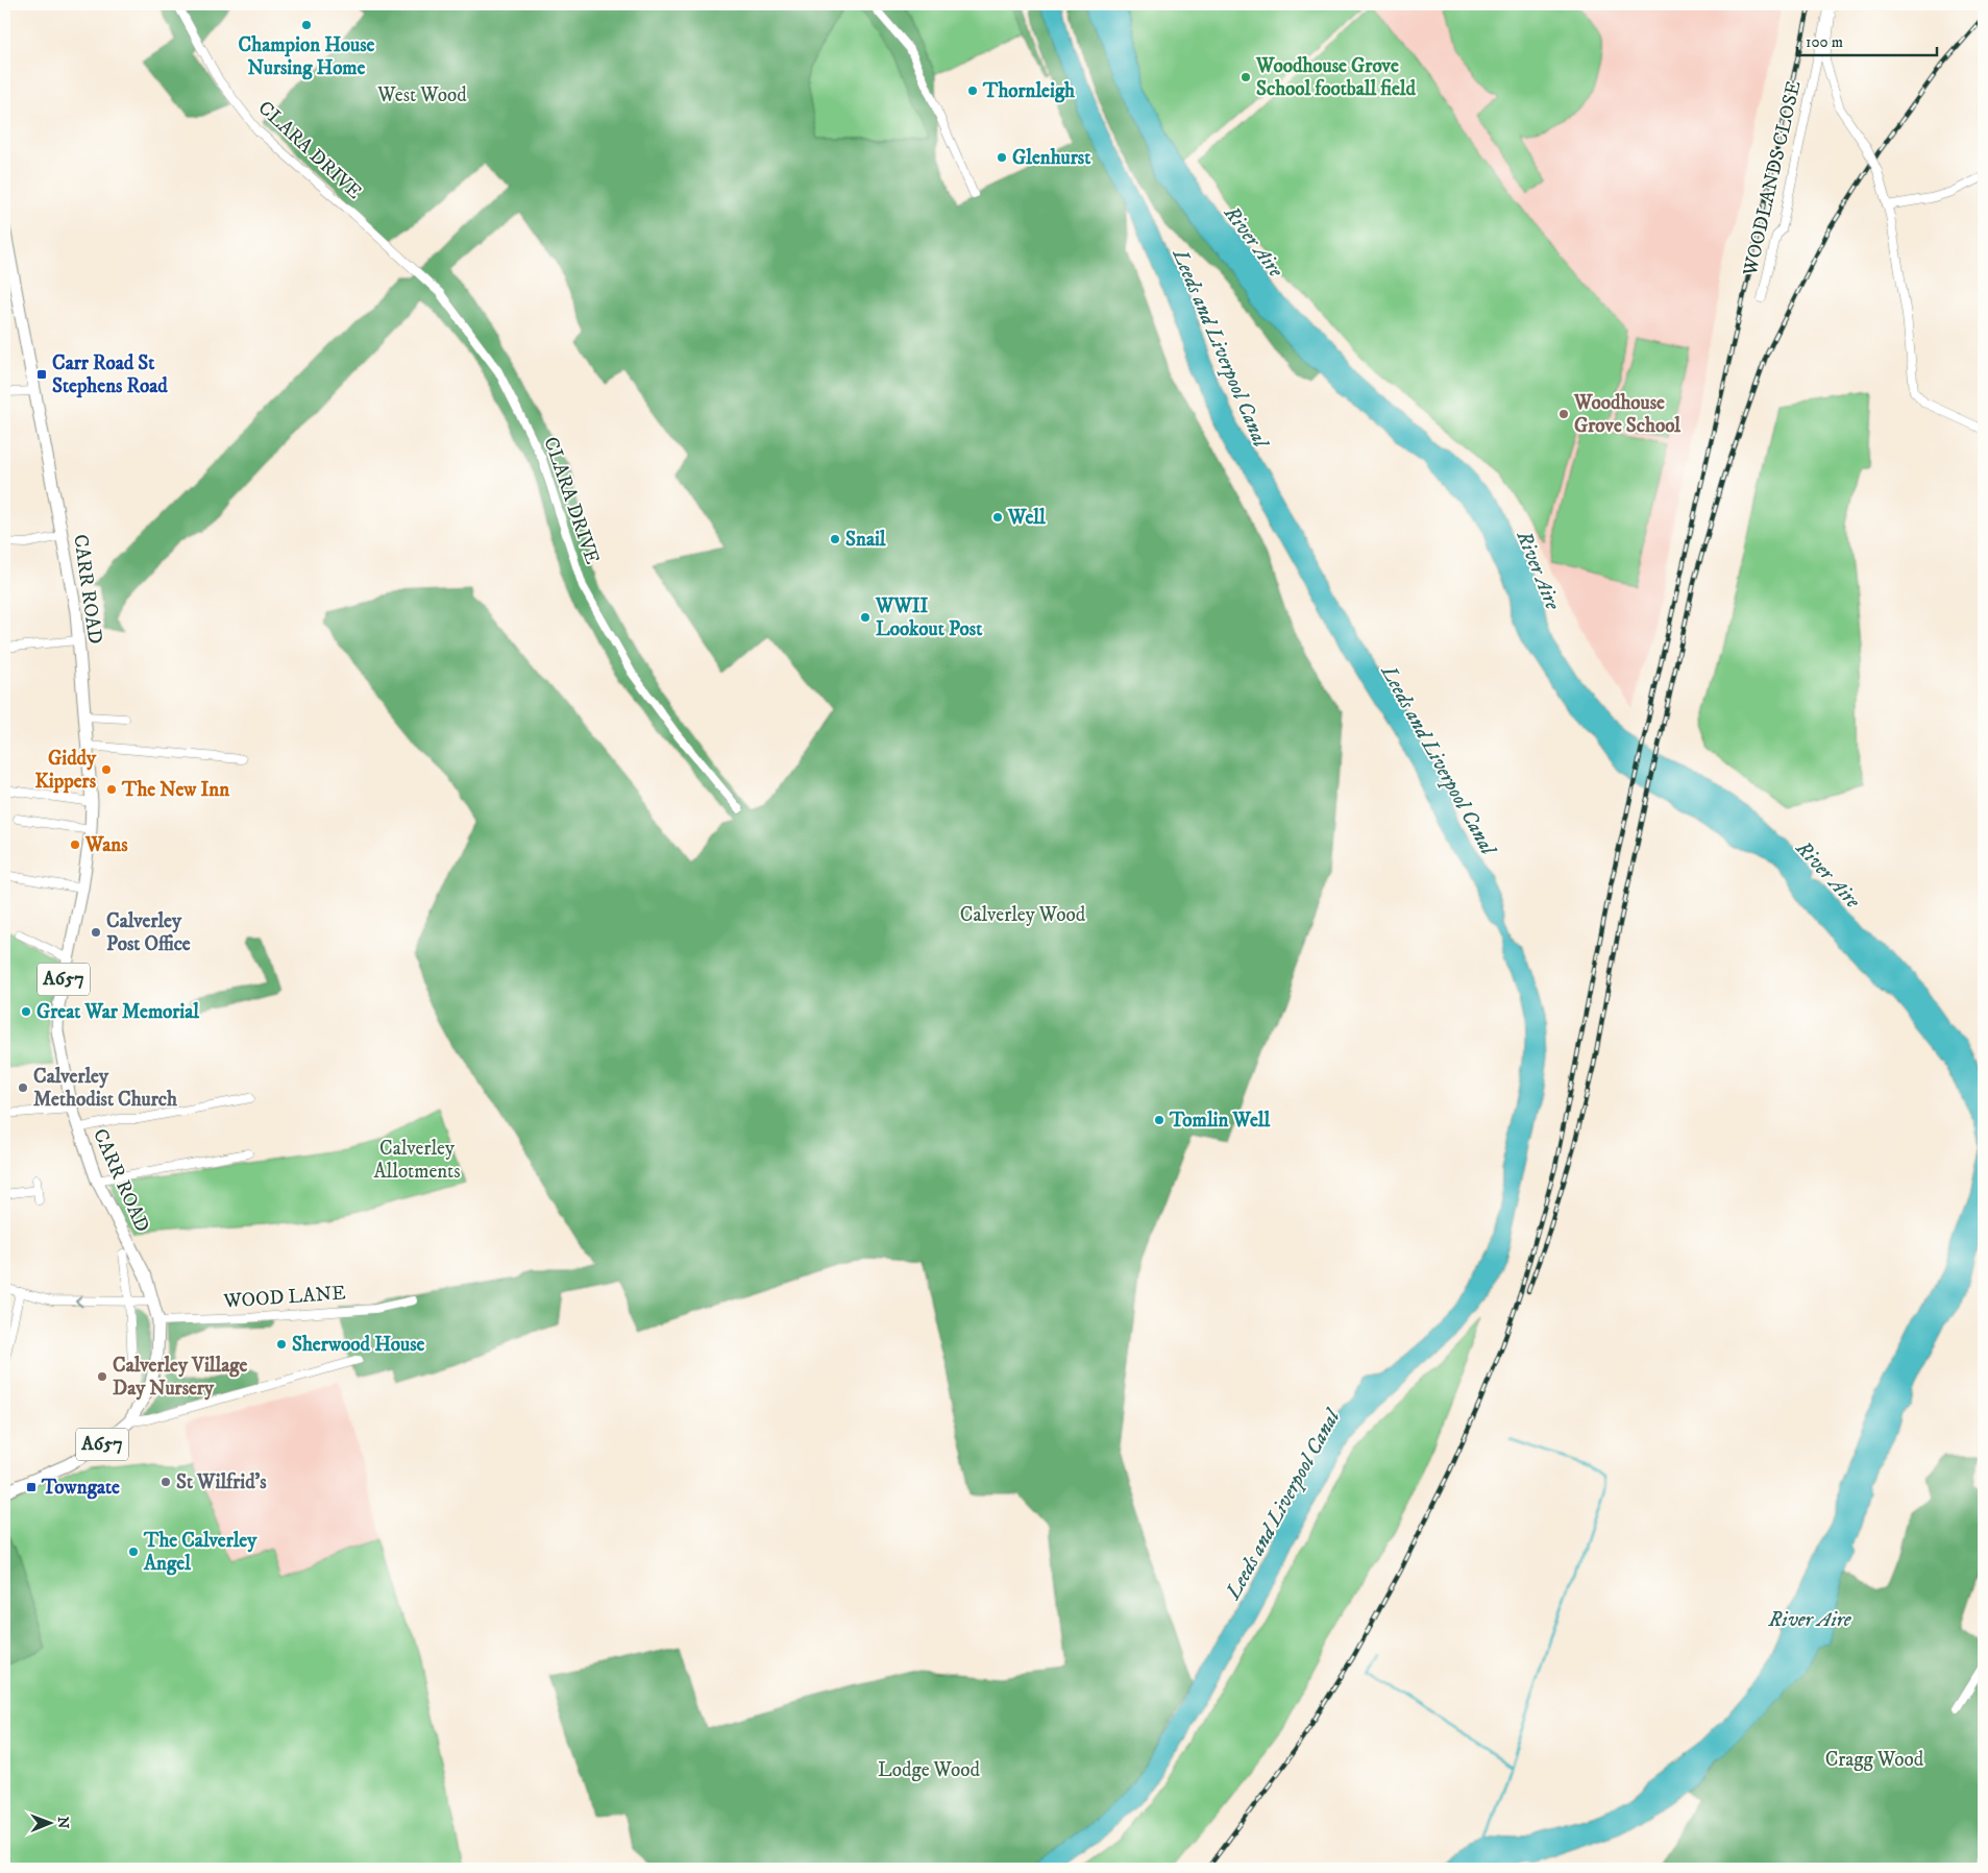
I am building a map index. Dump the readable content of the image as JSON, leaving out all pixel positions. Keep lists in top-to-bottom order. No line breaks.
{"streets":{"main road":["CARR ROAD","A657"],"street":["CLARA DRIVE","WOODLANDS CLOSE","WOOD LANE"]},"crossings":[["CARR ROAD","A657"],["CARR ROAD","WOOD LANE"]],"water":["River Aire","Leeds and Liverpool Canal"],"parks":["West Wood","Calverley Wood","Calverley Allotments","Cragg Wood","Lodge Wood"],"places":{"other":["Champion House Nursing Home","Woodhouse Grove School football field","Thornleigh","Glenhurst","Woodhouse Grove School","Well","Snail","WWII Lookout Post","Giddy Kippers","The New Inn","Wans","Calverley Post Office","Great War Memorial","Calverley Methodist Church","Tomlin Well","Sherwood House","Calverley Village Day Nursery","St Wilfrid's","The Calverley Angel"],"transit":["Carr Road St Stephens Road","Towngate"]},"scale_bar":"100 m","north":"right"}
